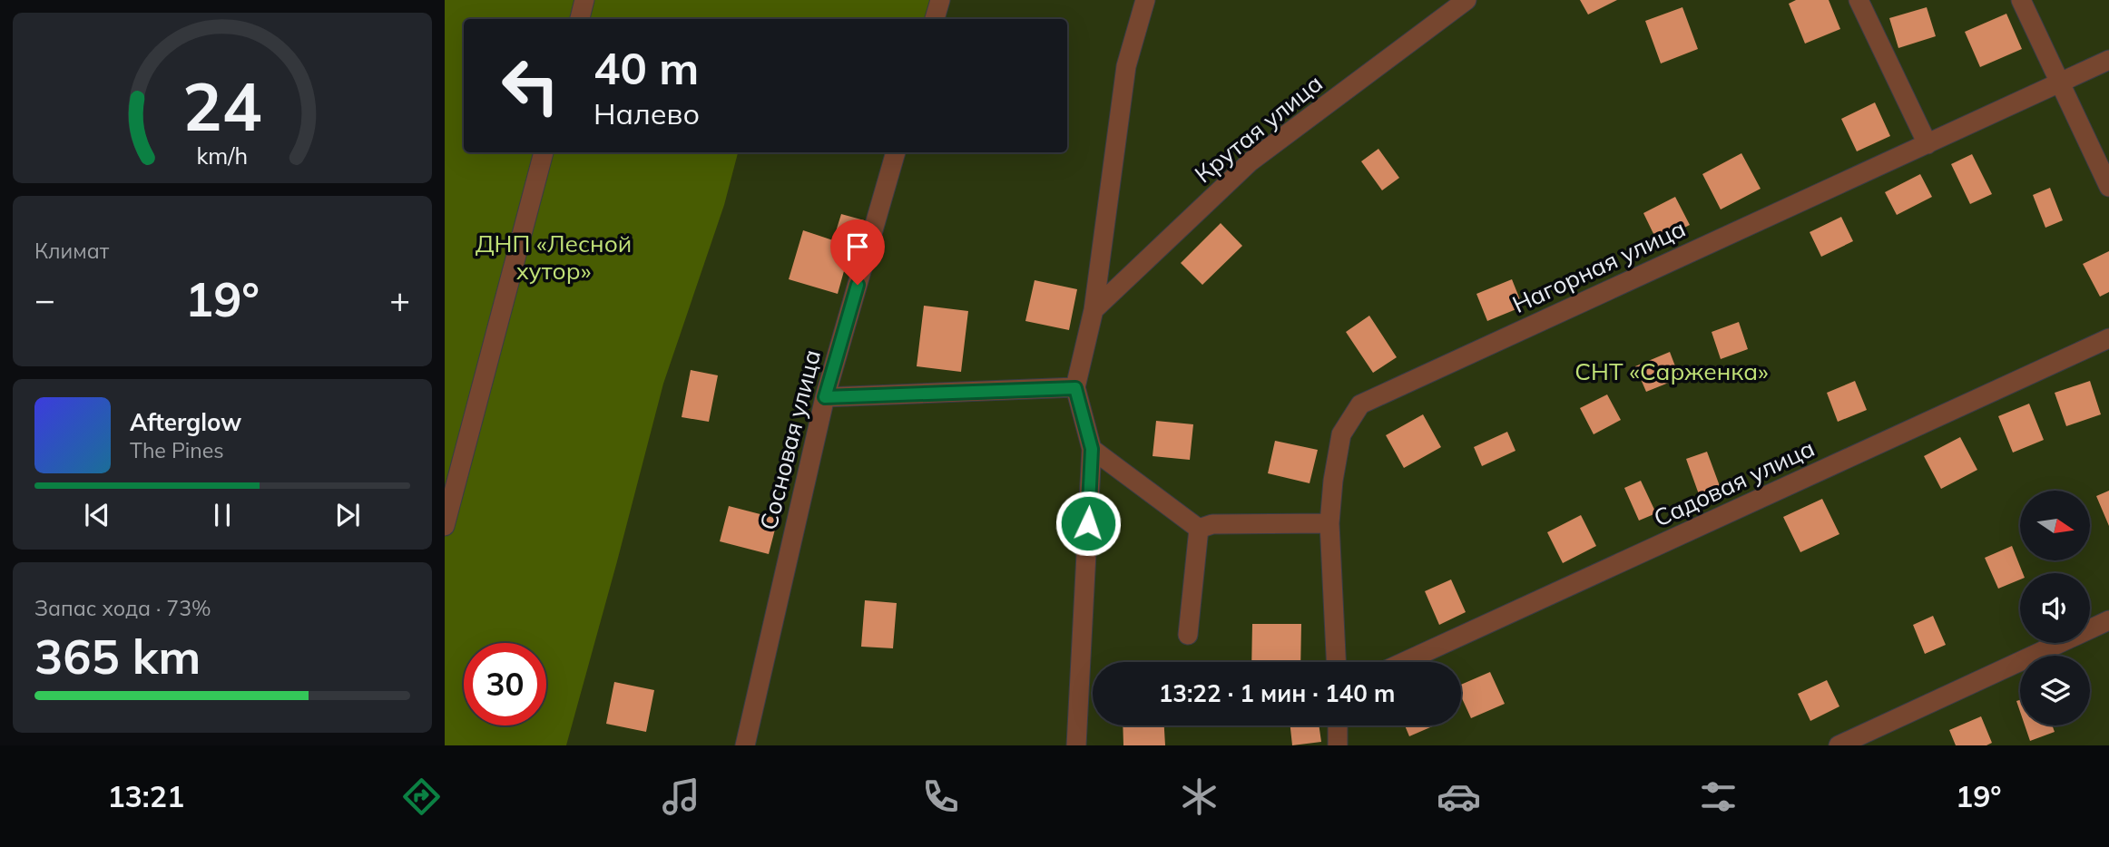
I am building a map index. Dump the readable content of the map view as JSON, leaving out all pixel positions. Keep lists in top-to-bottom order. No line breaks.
{"streets":{"street":["Крутая улица","Нагорная улица","Сосновая улица","Садовая улица"]},"parks":["ДНП «Лесной хутор»","СНТ «Сарженка»"],"north":"right","page":{"turn":["40 m","Налево"],"tile":["Климат",["Запас хода · 73%","365 km"]],"heat":["−","19°","+"],"song":["Afterglow","The Pines"],"limit":"30","trip":"13:22 · 1 мин · 140 m","tabs":["13:21","19°"],"gauge":["24","km/h"]}}
